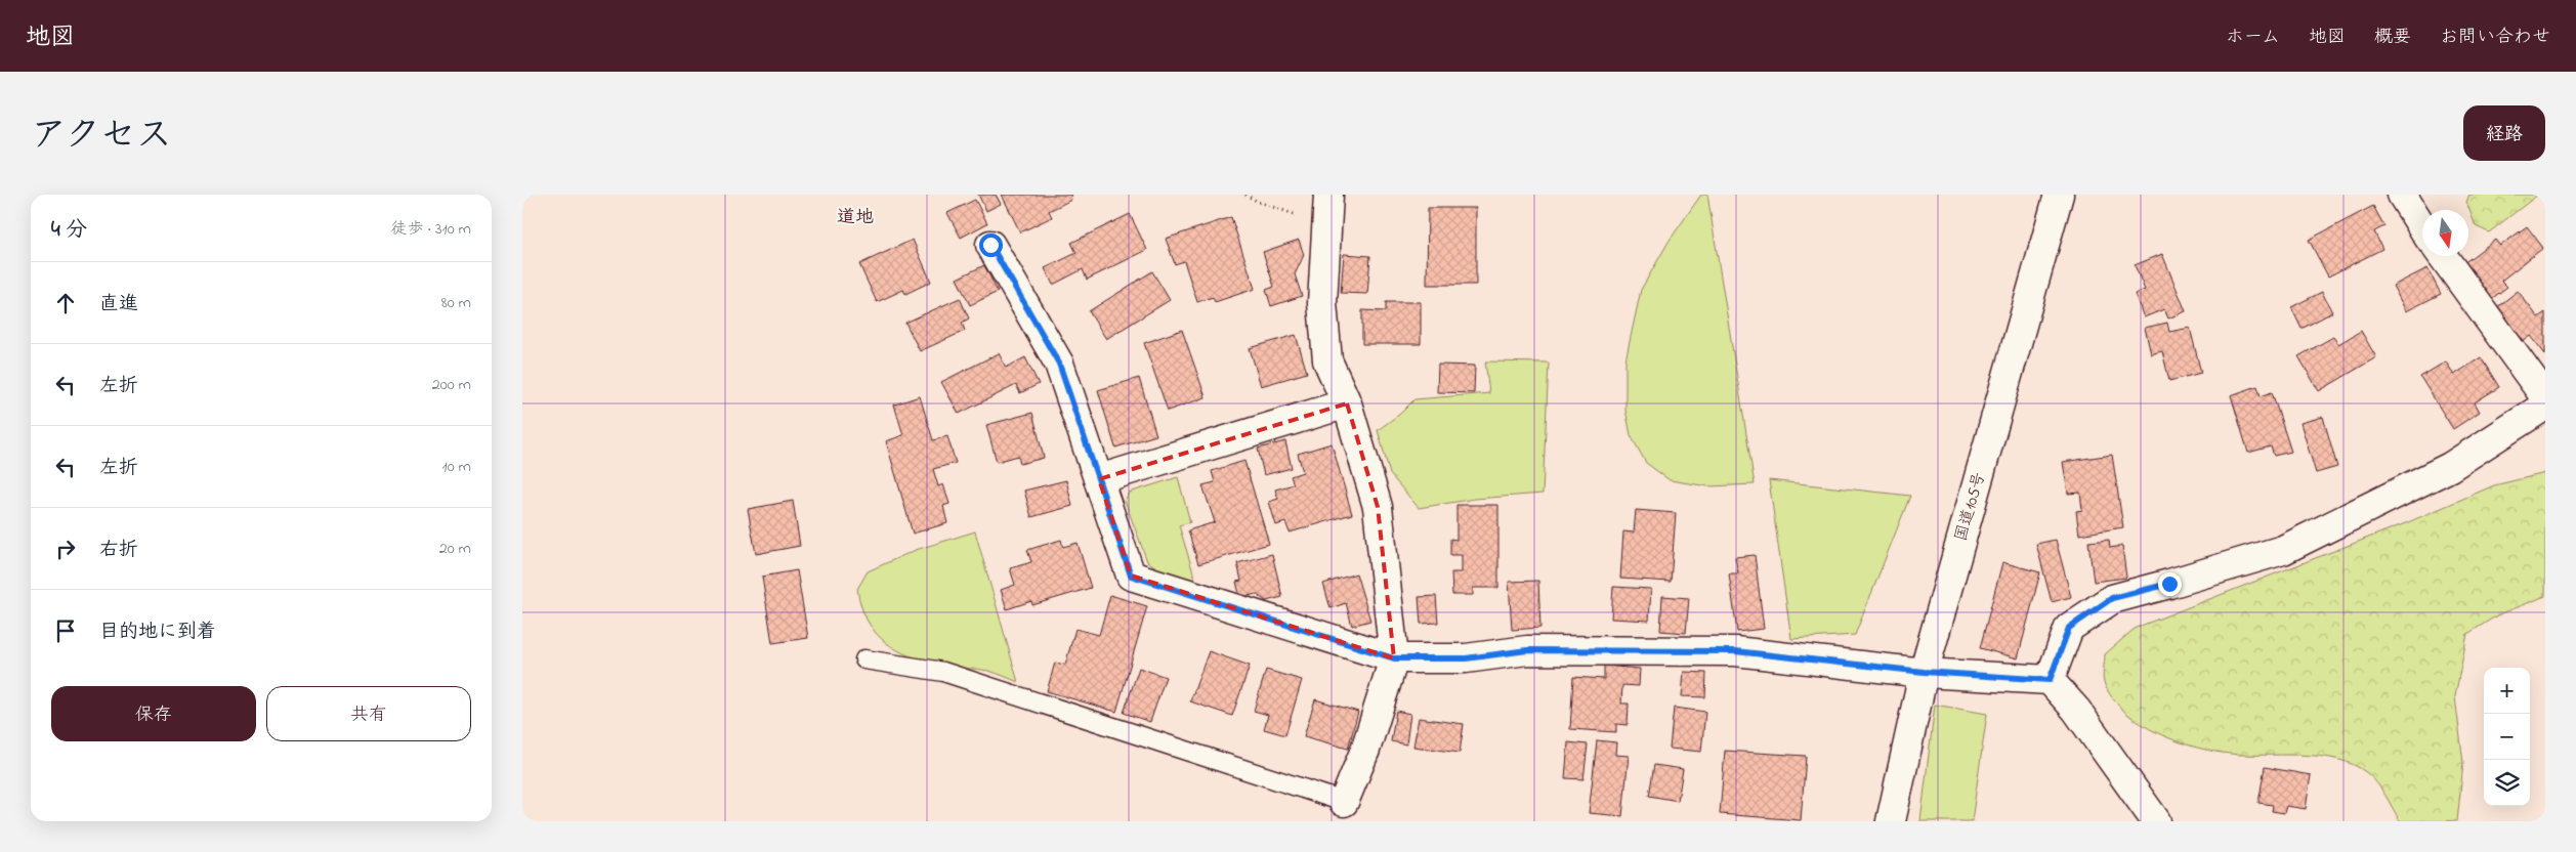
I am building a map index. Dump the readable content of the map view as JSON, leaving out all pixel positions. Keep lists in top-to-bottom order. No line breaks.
{"streets":{"main road":["国道105号"]},"districts":["道地"],"north":"bottom","page":{"header":"地図","nav":["ホーム","地図","概要","お問い合わせ"],"title":"アクセス","buttons":["経路",["保存","共有"]],"heading":["4 分","徒歩 · 310 m"],"list":[["直進","80 m"],["左折","200 m"],["左折","10 m"],["右折","20 m"],"目的地に到着"],"map_buttons":["+","−"]}}
